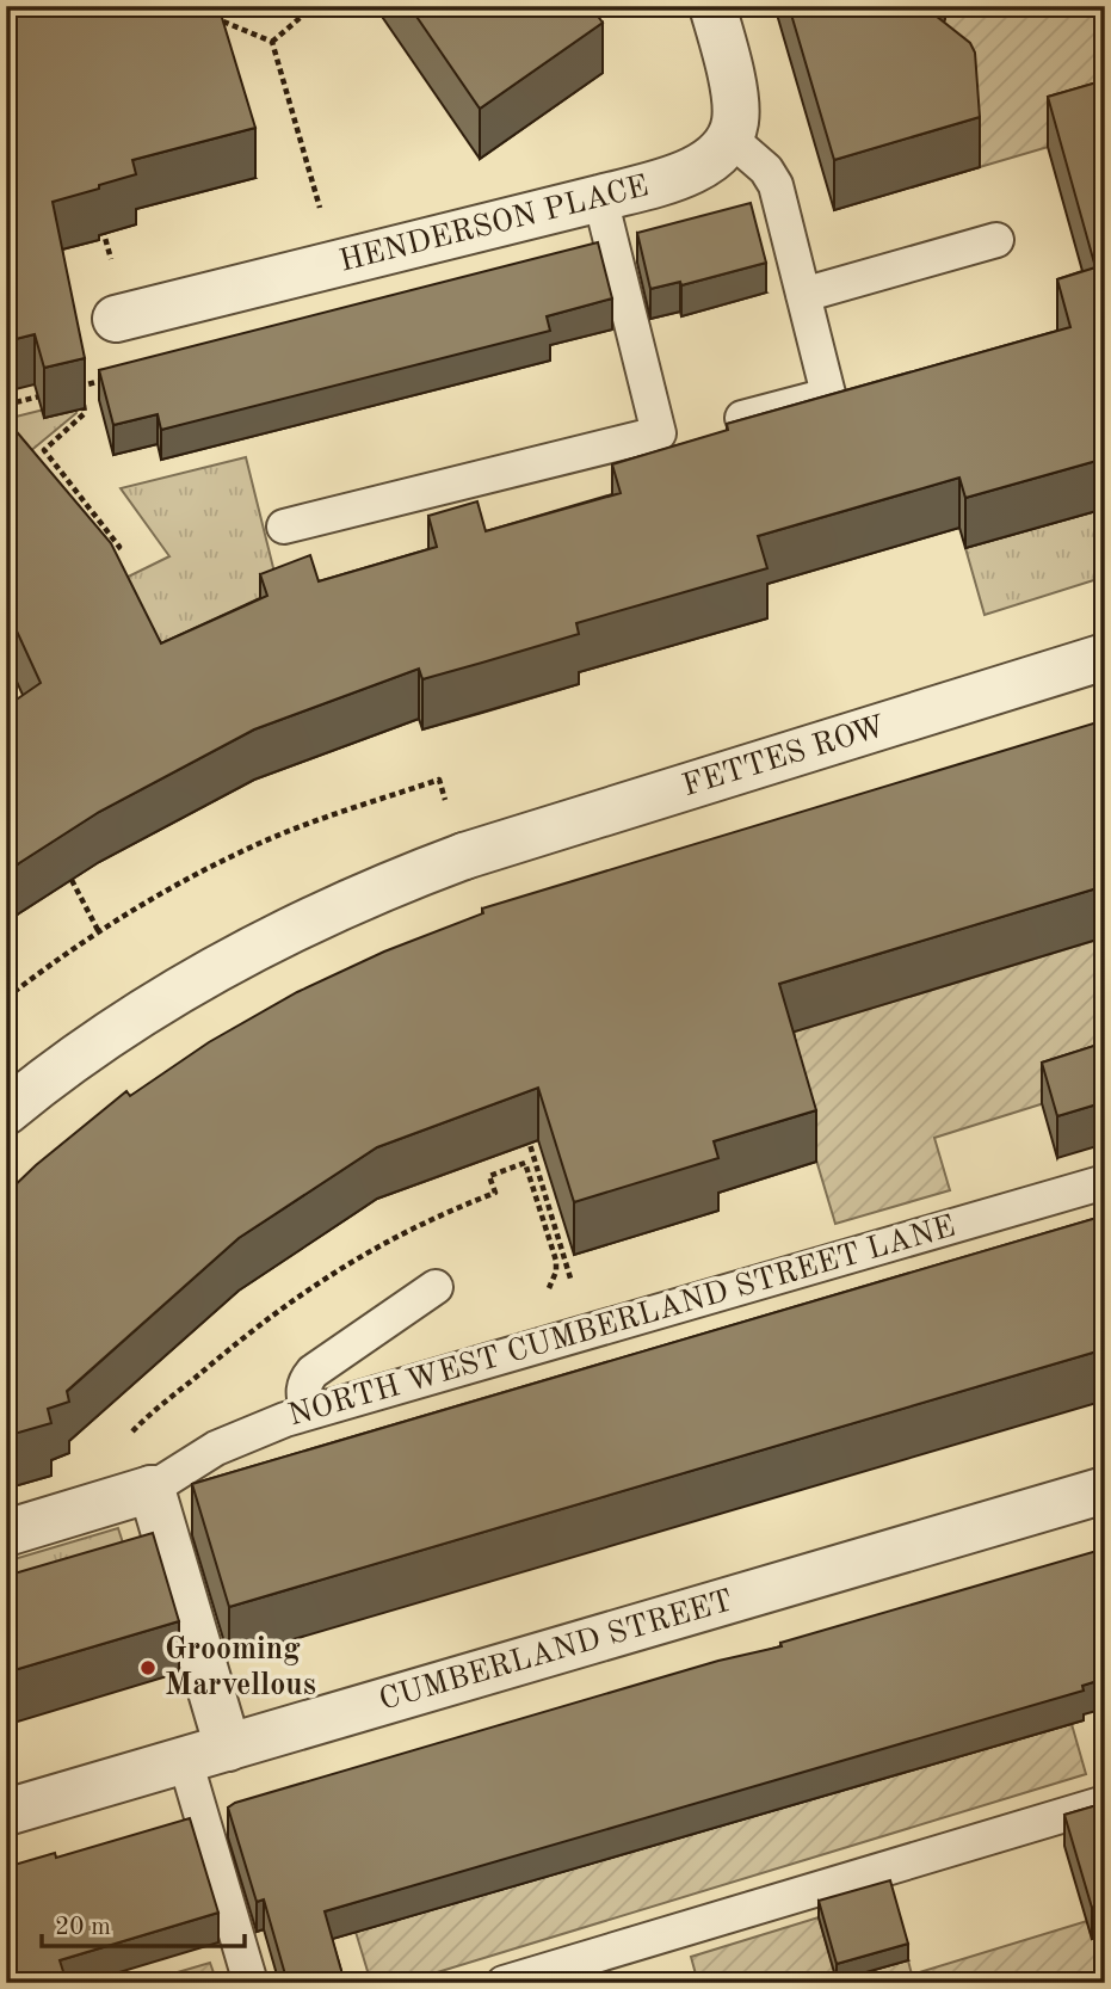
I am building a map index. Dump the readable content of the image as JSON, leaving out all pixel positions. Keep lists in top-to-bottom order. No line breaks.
{"streets":{"street":["HENDERSON PLACE","FETTES ROW","NORTH WEST CUMBERLAND STREET LANE","CUMBERLAND STREET"]},"places":["Grooming Marvellous"],"scale_bar":"20 m"}
